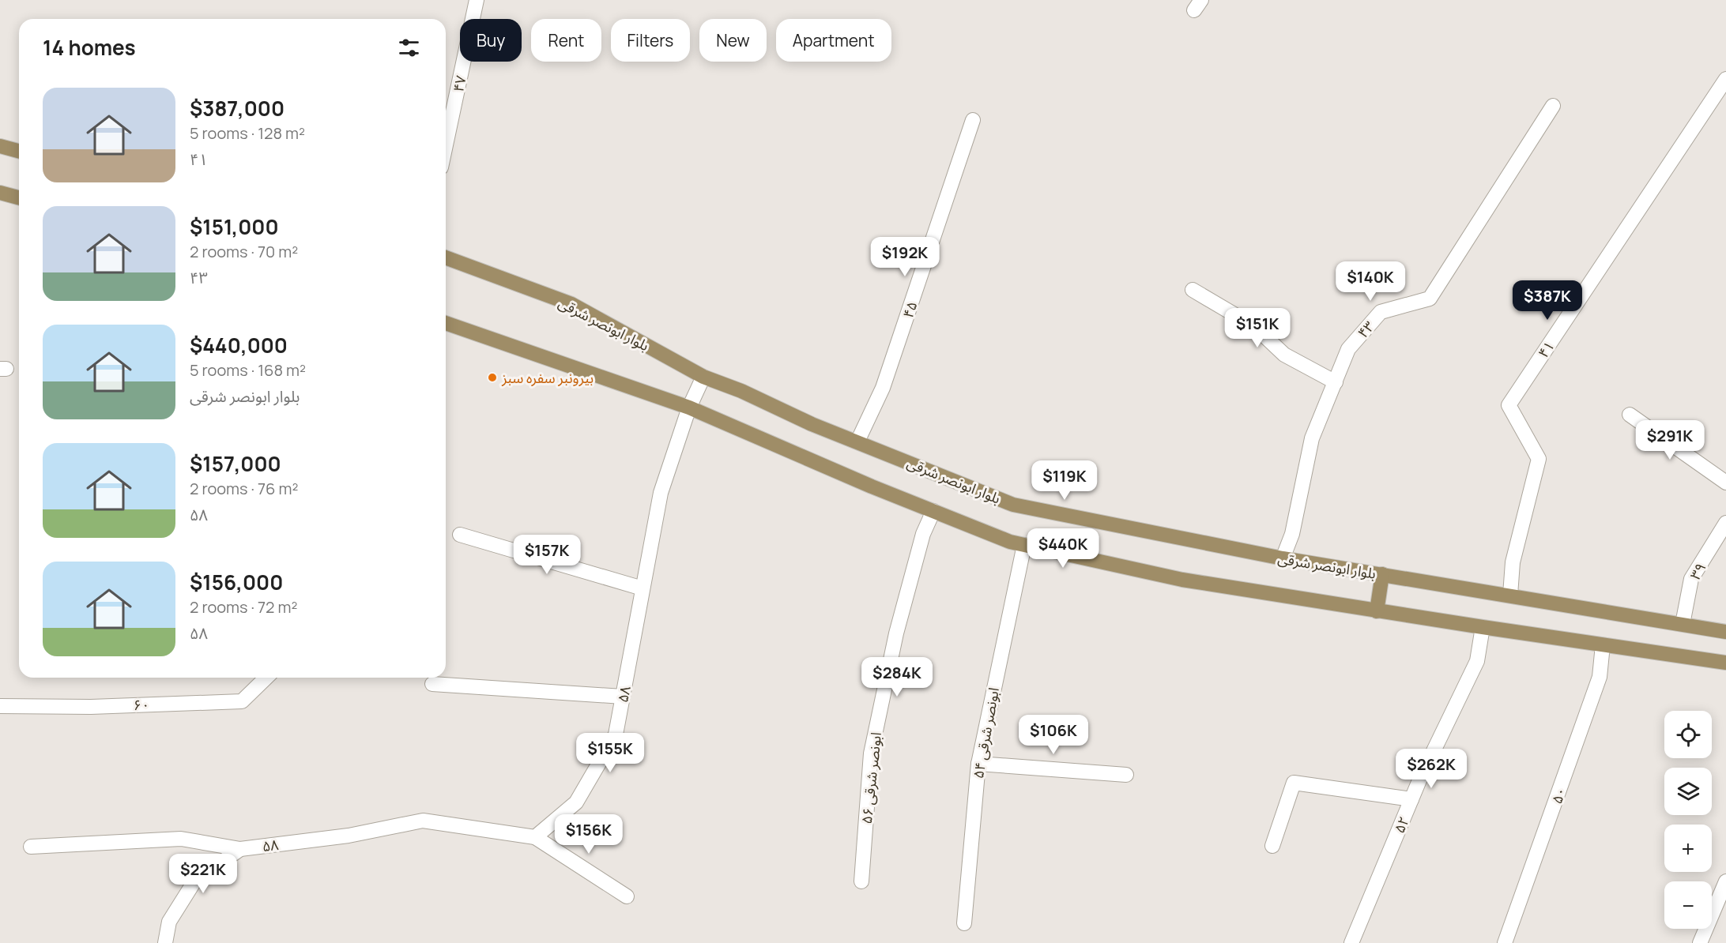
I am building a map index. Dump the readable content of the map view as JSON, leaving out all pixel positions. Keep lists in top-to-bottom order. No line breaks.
{"streets":{"main road":["بلوار ابونصر شرقی"],"street":["۴۷","۴۵","۴۳","۴۱","۳۹","۵۸","۶۰","ابونصر شرقی ۵۴","ابونصر شرقی ۵۶","۵۰","۵۲"]},"crossings":[["۴۵","بلوار ابونصر شرقی"],["بلوار ابونصر شرقی","۴۳"],["بلوار ابونصر شرقی","۴۱"],["بلوار ابونصر شرقی","۳۹"],["بلوار ابونصر شرقی","۵۸"]],"places":["بیرونبر سفره سبز"],"page":{"chip":["Buy","Rent","Filters","New","Apartment"],"heading":"14 homes","list":[{"name":"$387,000","note":"5 rooms · 128 m² · ۴۱"},{"name":"$151,000","note":"2 rooms · 70 m² · ۴۳"},{"name":"$440,000","note":"5 rooms · 168 m² · بلوار ابونصر شرقی"},{"name":"$157,000","note":"2 rooms · 76 m² · ۵۸"},{"name":"$156,000","note":"2 rooms · 72 m² · ۵۸"}],"price":["$192K","$140K","$387K","$151K","$291K","$119K","$440K","$157K","$284K","$106K","$155K","$262K","$156K","$221K"],"map_buttons":["+","−"]}}
